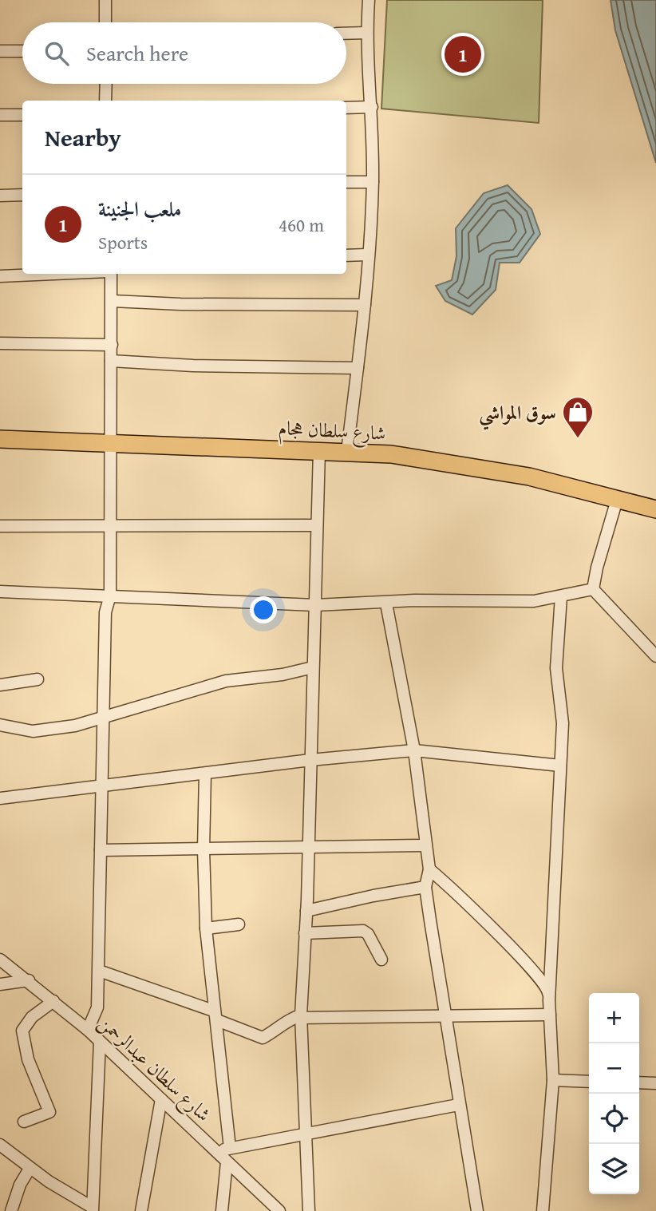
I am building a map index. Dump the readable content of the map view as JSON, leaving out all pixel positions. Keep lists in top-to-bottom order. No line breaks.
{"streets":{"highway":["شارع سلطان هجام"],"street":["شارع سلطان عبدالرحمن"]},"places":{"shop":["سوق المواشي"]},"page":{"search":"Search here","pins":"1","heading":"Nearby","list":[{"mark":"1","name":"ملعب الجنينة","note":"Sports","value":"460 m"}],"map_buttons":["+","−"]}}
